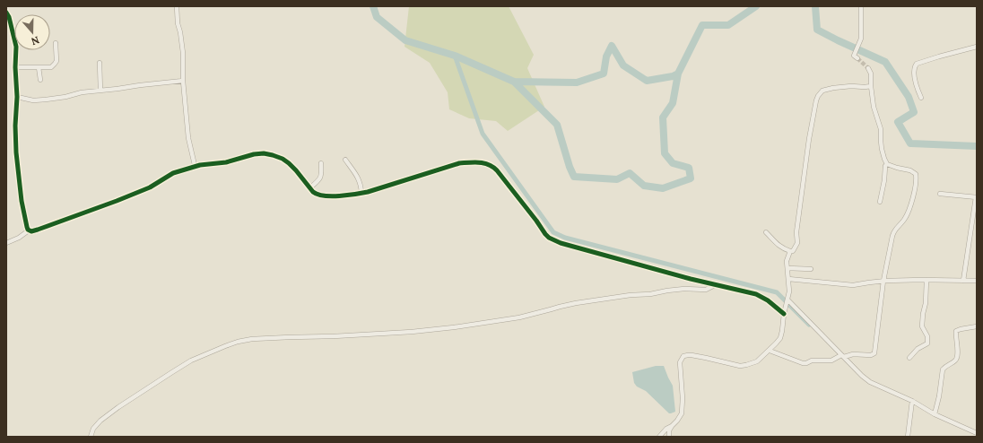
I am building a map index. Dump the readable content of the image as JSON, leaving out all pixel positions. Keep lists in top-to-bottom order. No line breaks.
{"north":"bottom"}
